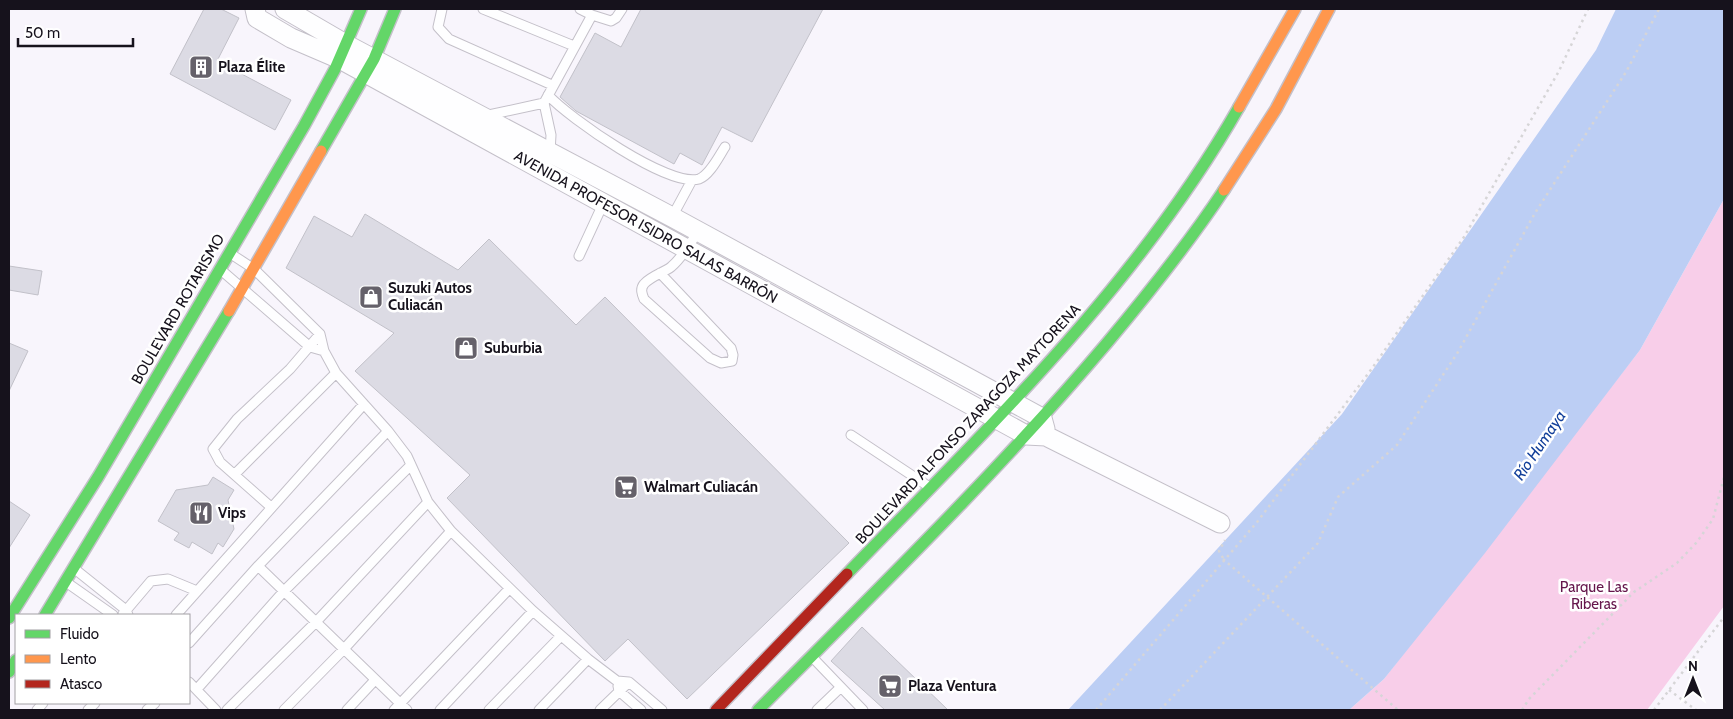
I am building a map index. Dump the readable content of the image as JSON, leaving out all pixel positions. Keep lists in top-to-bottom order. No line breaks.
{"streets":{"street":["AVENIDA PROFESOR ISIDRO SALAS BARRÓN","BOULEVARD ROTARISMO","BOULEVARD ALFONSO ZARAGOZA MAYTORENA"]},"crossings":[["AVENIDA PROFESOR ISIDRO SALAS BARRÓN","BOULEVARD ROTARISMO"],["AVENIDA PROFESOR ISIDRO SALAS BARRÓN","BOULEVARD ALFONSO ZARAGOZA MAYTORENA"]],"water":["Río Humaya"],"parks":["Parque Las Riberas"],"places":{"building":["Plaza Élite"],"shop":["Suzuki Autos Culiacán","Suburbia"],"supermarket":["Walmart Culiacán","Plaza Ventura"],"restaurant":["Vips"]},"legend":["Fluido","Lento","Atasco"],"scale_bar":"50 m","north":"top"}
